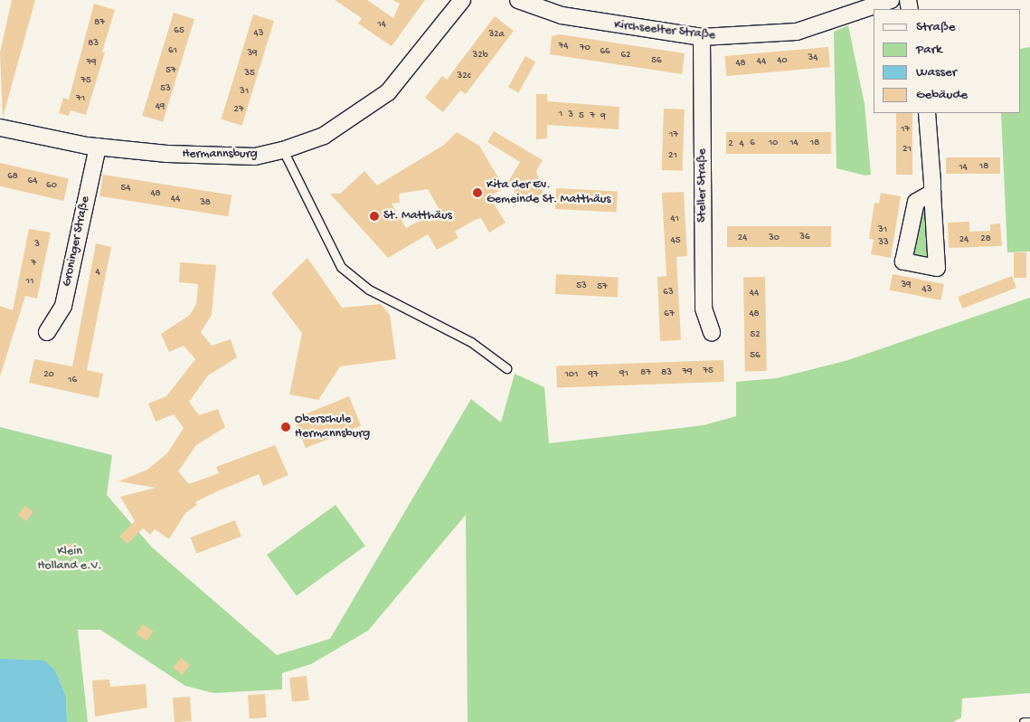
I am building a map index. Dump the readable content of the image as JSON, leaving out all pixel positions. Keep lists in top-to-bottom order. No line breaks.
{"streets":{"street":["Kirchseelter Straße","Hermannsburg","Steller Straße","Groninger Straße"]},"crossings":[["Kirchseelter Straße","Steller Straße"],["Hermannsburg","Groninger Straße"]],"parks":["Klein Holland e.V."],"places":["Kita der Ev. Gemeinde St. Matthäus","St. Matthäus","Oberschule Hermannsburg"],"house_numbers":["87","14","65","43","32a","83","74","70","61","66","39","32b","62","34","56","40","44","79","48","57","35","32c","75","53","31","71","49","27","1","3","5","7","9","17","17","6","10","14","18","2","4","21","21","18","14","68","64","60","54","48","44","38","41","31","36","24","30","28","24","45","33","3","7","4","11","39","53","57","43","63","44","67","48","52","56","75","79","87","83","91","20","101","97","16"],"legend":["Straße","Park","Wasser","Gebäude"]}
